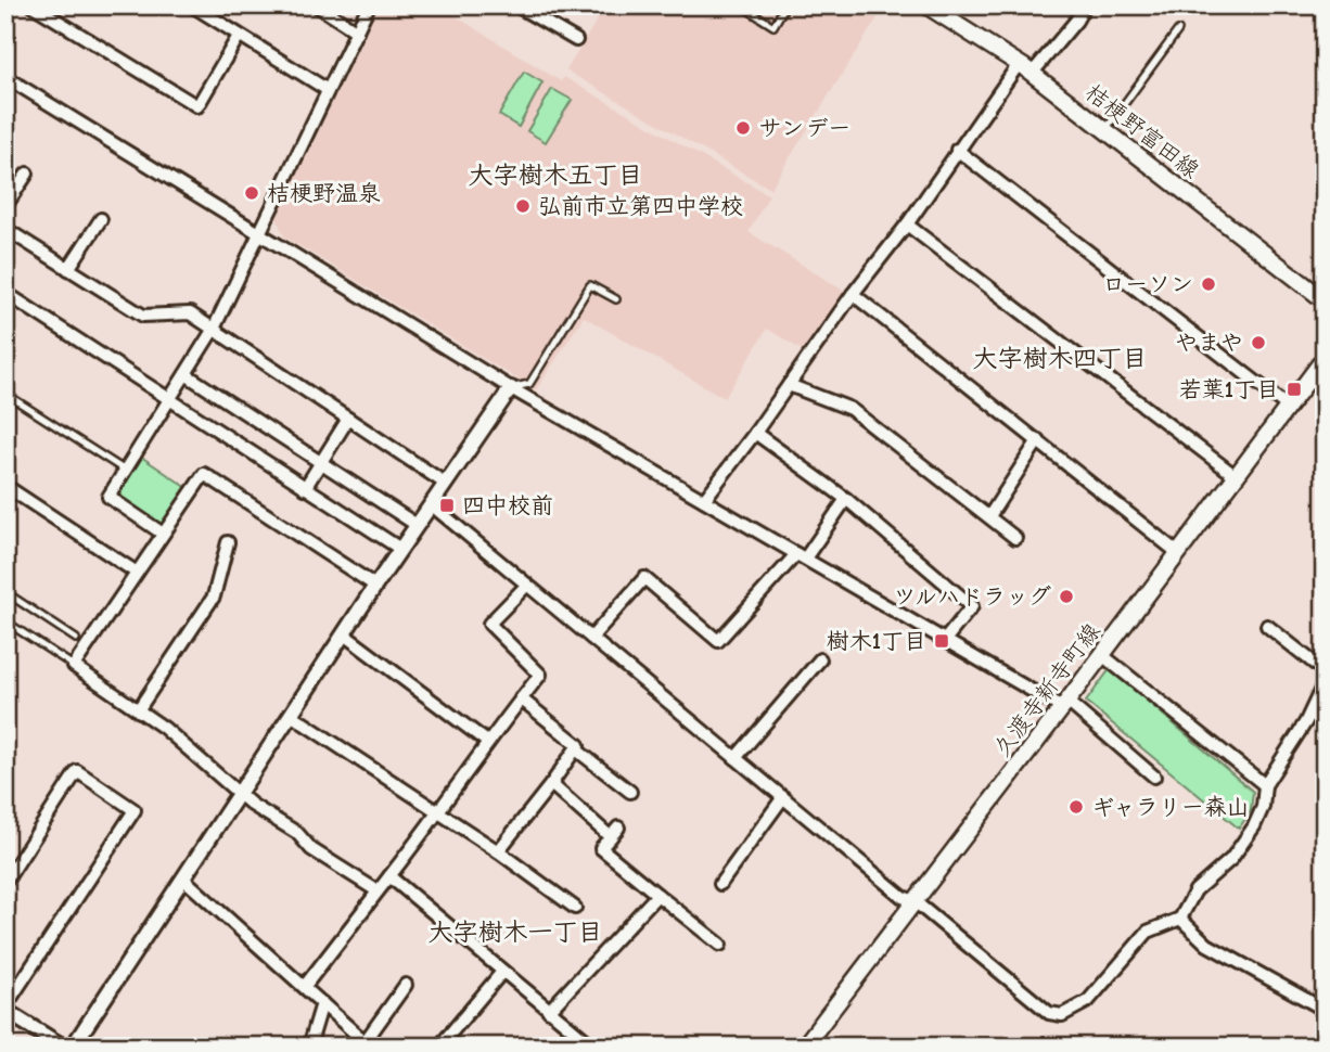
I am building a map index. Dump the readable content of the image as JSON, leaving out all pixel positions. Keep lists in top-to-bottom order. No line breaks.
{"streets":{"main road":["桔梗野富田線","久渡寺新寺町線"]},"districts":["大字樹木五丁目","大字樹木四丁目","大字樹木一丁目"],"places":{"other":["サンデー","桔梗野温泉","弘前市立第四中学校","ローソン","やまや","ツルハドラッグ","ギャラリー森山"],"transit":["若葉1丁目","四中校前","樹木1丁目"]}}
